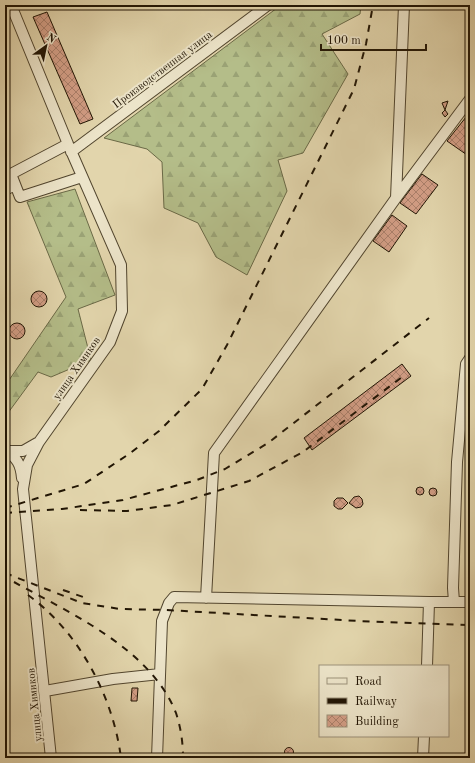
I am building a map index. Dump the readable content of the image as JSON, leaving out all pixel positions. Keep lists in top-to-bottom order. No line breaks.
{"streets":{"street":["Производственная улица","улица Химиков"]},"crossings":[["Производственная улица","улица Химиков"]],"legend":["Road","Railway","Building"],"scale_bar":"100 m","north":"top right"}
